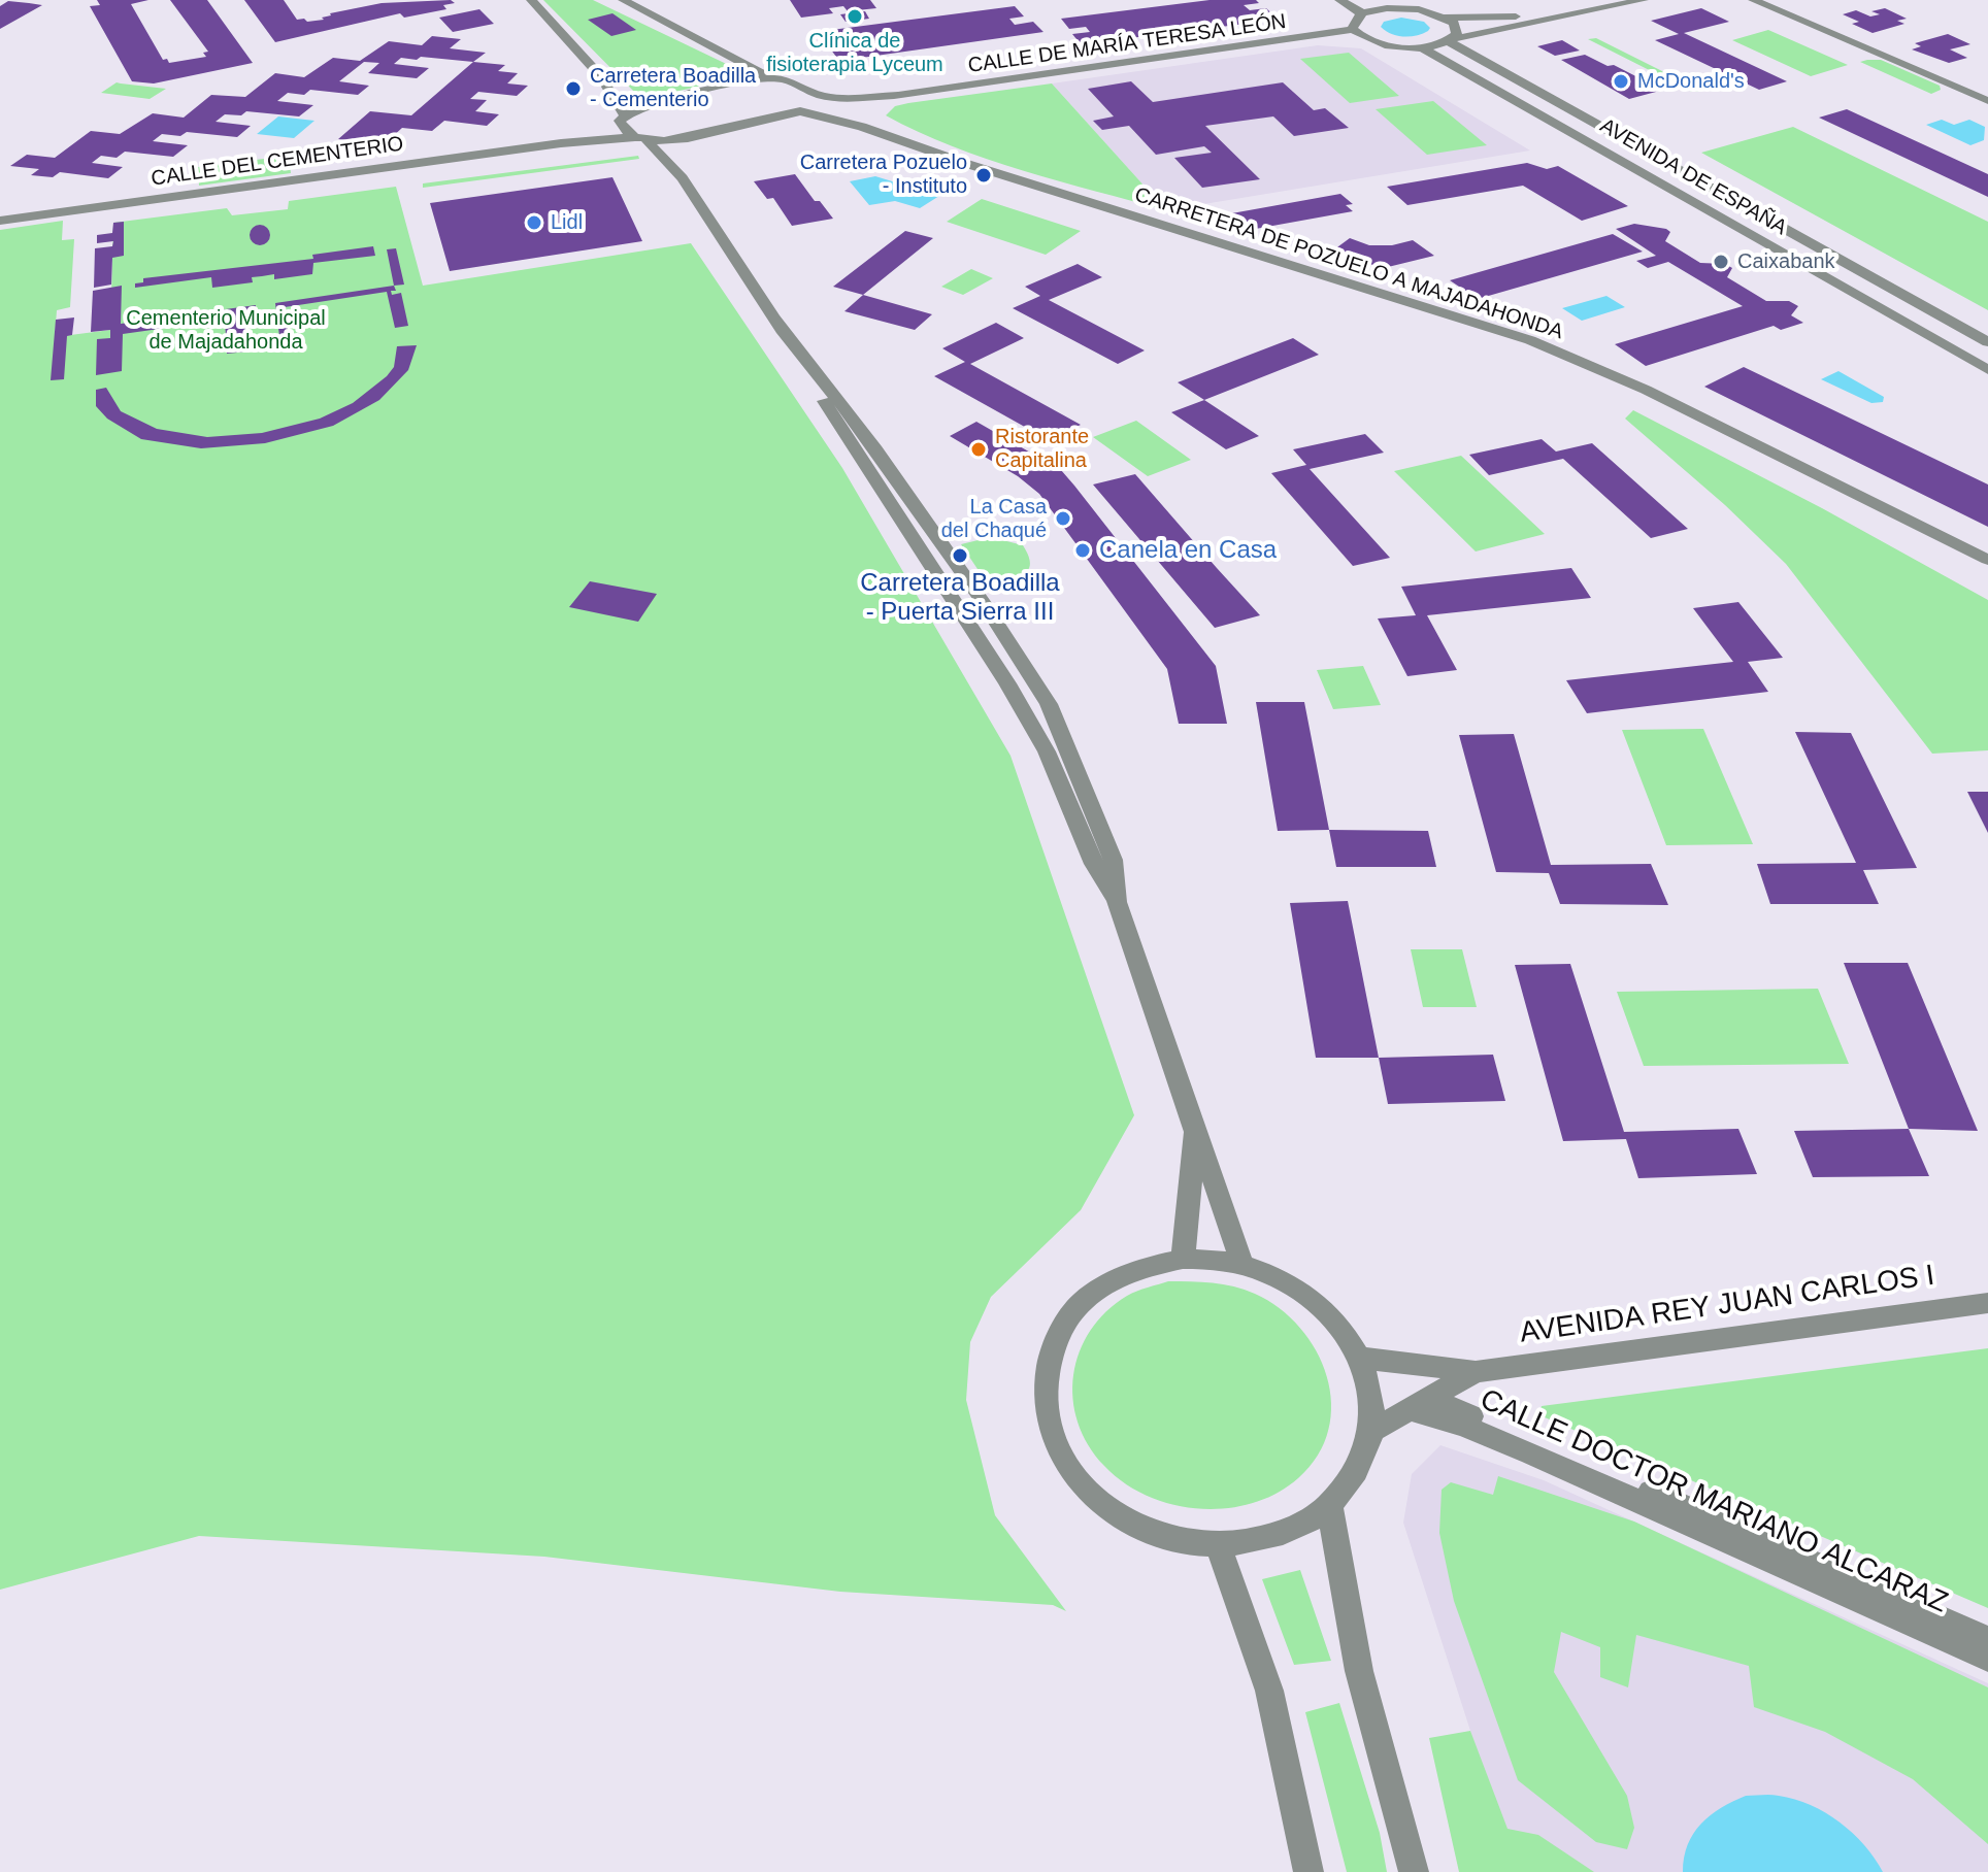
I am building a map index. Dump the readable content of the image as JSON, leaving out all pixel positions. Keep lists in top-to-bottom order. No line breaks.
{"streets":{"street":["CALLE DE MARÍA TERESA LEÓN","CALLE DEL CEMENTERIO","AVENIDA DE ESPAÑA","CARRETERA DE POZUELO A MAJADAHONDA","AVENIDA REY JUAN CARLOS I","CALLE DOCTOR MARIANO ALCARAZ"]},"crossings":[["CALLE DE MARÍA TERESA LEÓN","CARRETERA DE POZUELO A MAJADAHONDA"],["CALLE DEL CEMENTERIO","CARRETERA DE POZUELO A MAJADAHONDA"],["AVENIDA REY JUAN CARLOS I","CALLE DOCTOR MARIANO ALCARAZ"]],"parks":["Cementerio Municipal de Majadahonda"],"places":["Clínica de fisioterapia Lyceum","McDonald's","Carretera Boadilla - Cementerio","Carretera Pozuelo - Instituto","Lidl","Caixabank","Ristorante Capitalina","La Casa del Chaqué","Canela en Casa","Carretera Boadilla - Puerta Sierra III"]}
